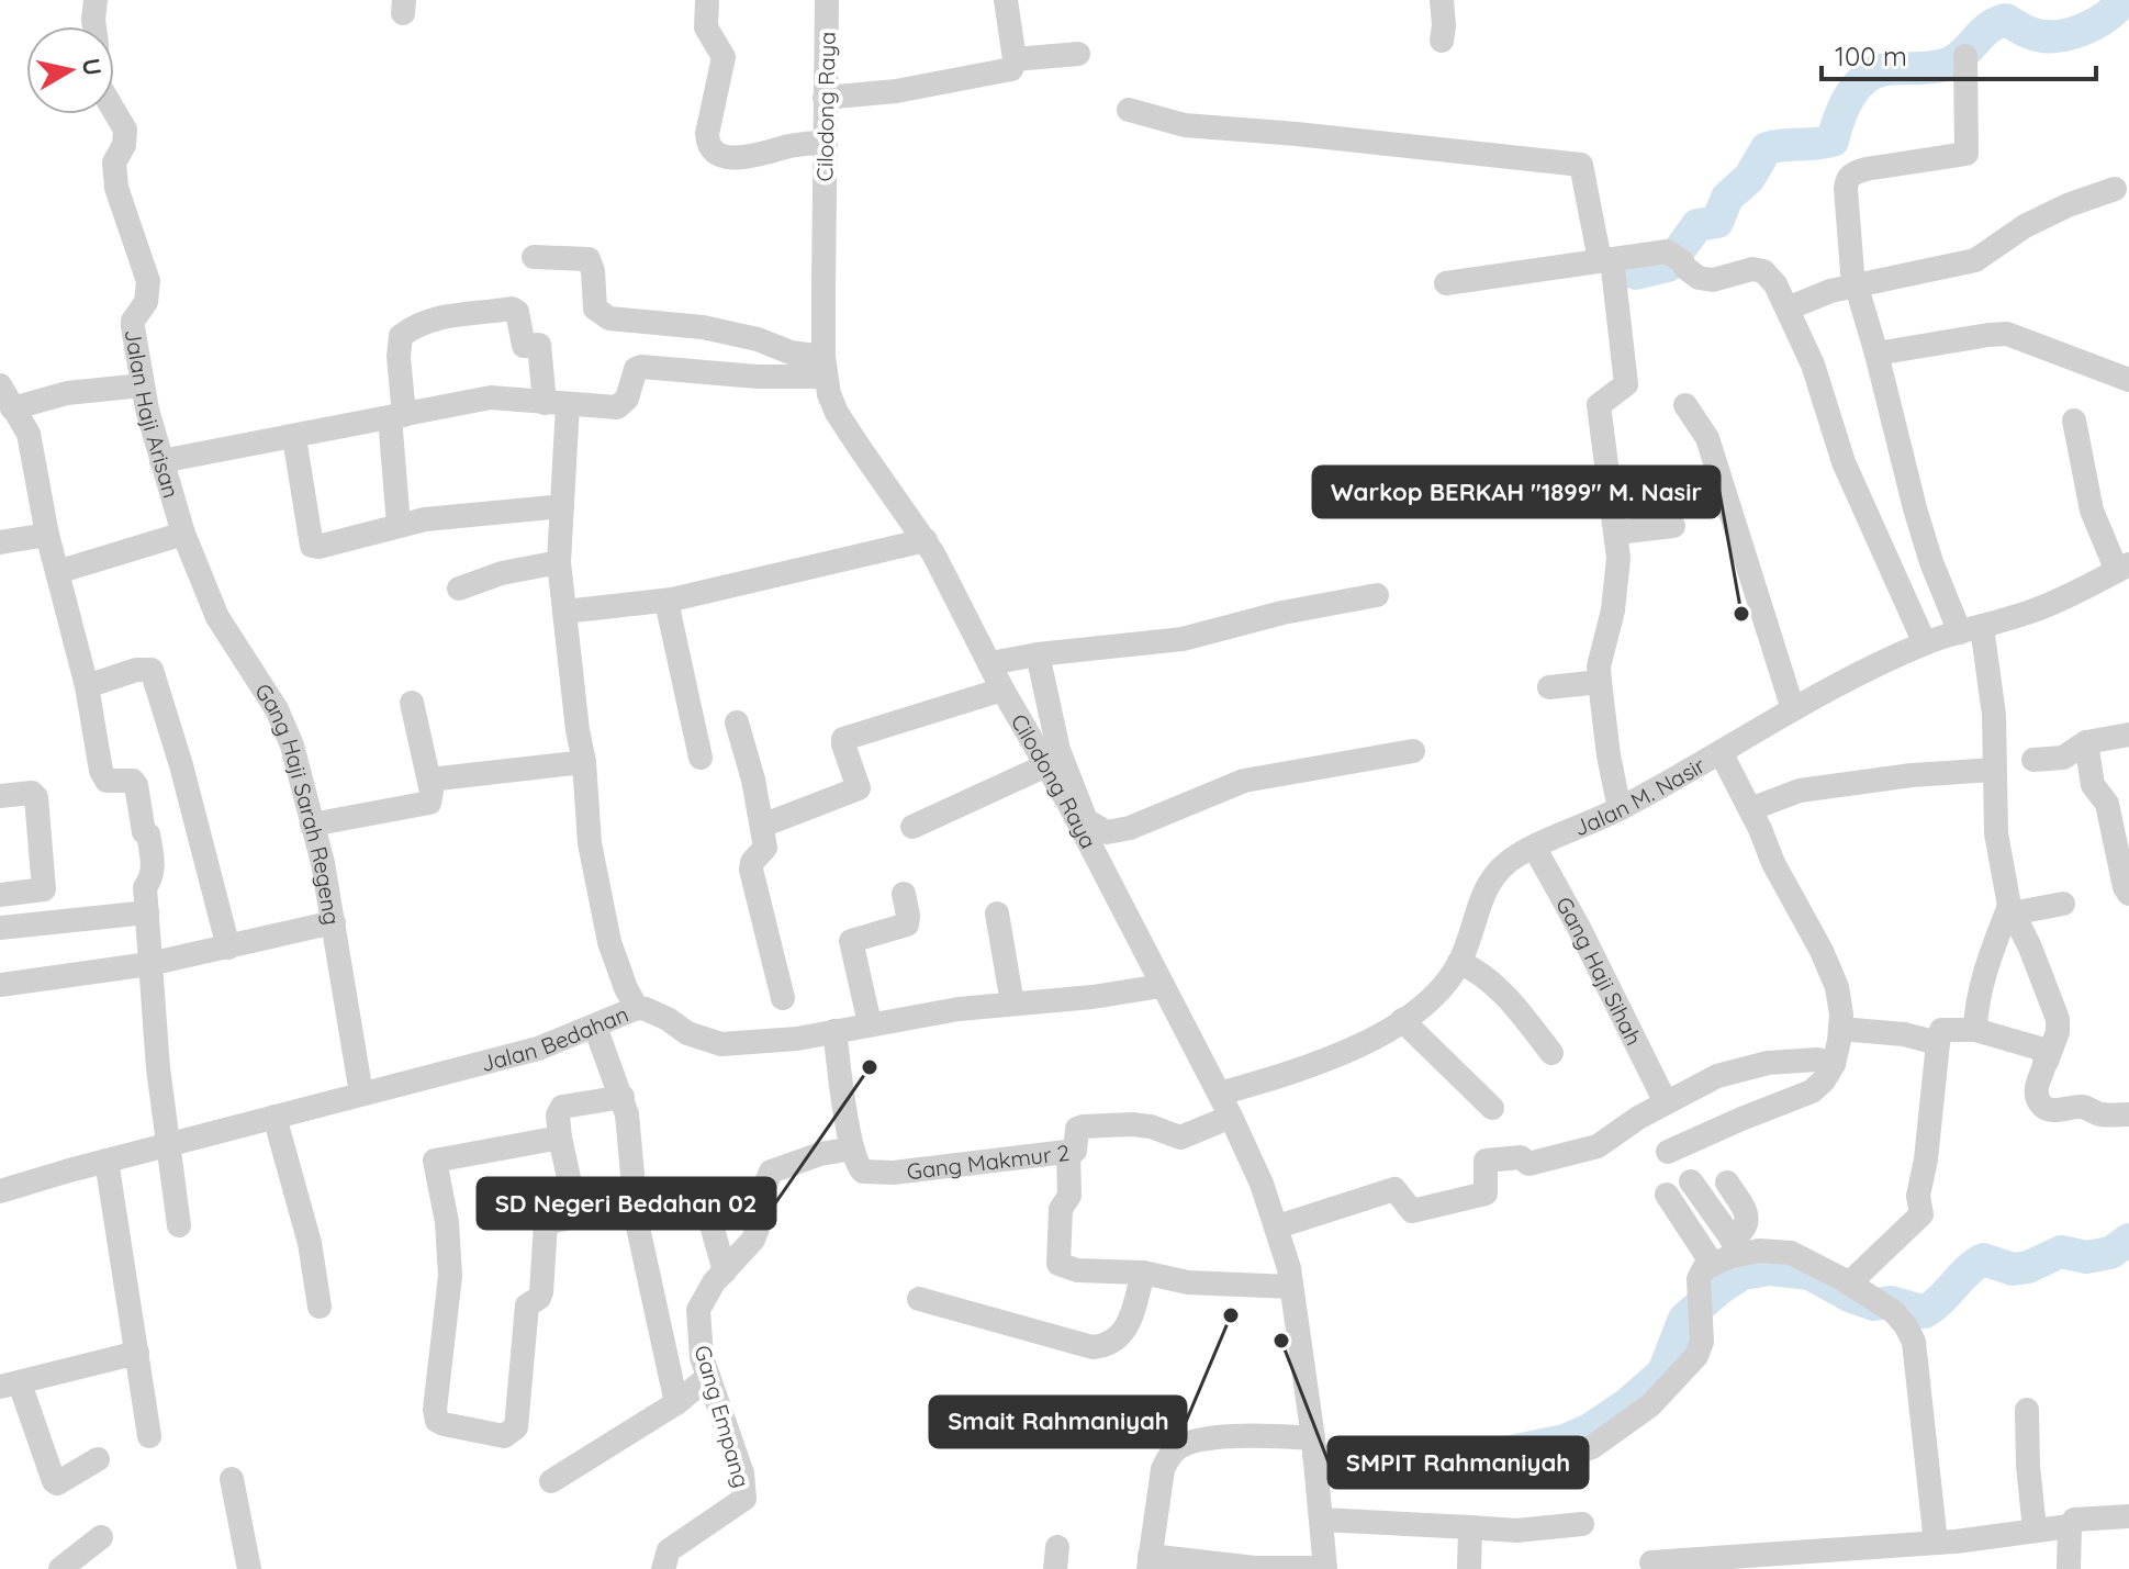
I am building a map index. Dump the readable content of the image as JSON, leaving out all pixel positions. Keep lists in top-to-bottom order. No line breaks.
{"streets":{"street":["Cilodong Raya","Jalan Haji Arisan","Jalan M. Nasir","Gang Haji Sarah Regeng","Gang Haji Sihah","Jalan Bedahan","Gang Makmur 2","Gang Empang"]},"crossings":[["Cilodong Raya","Jalan M. Nasir"],["Cilodong Raya","Jalan Bedahan"],["Cilodong Raya","Gang Makmur 2"],["Jalan Haji Arisan","Gang Haji Sarah Regeng"],["Jalan M. Nasir","Gang Haji Sihah"],["Gang Haji Sarah Regeng","Jalan Bedahan"],["Gang Makmur 2","Gang Empang"]],"places":["Warkop BERKAH \"1899\" M. Nasir","SD Negeri Bedahan 02","Smait Rahmaniyah","SMPIT Rahmaniyah"],"scale_bar":"100 m","north":"right"}
